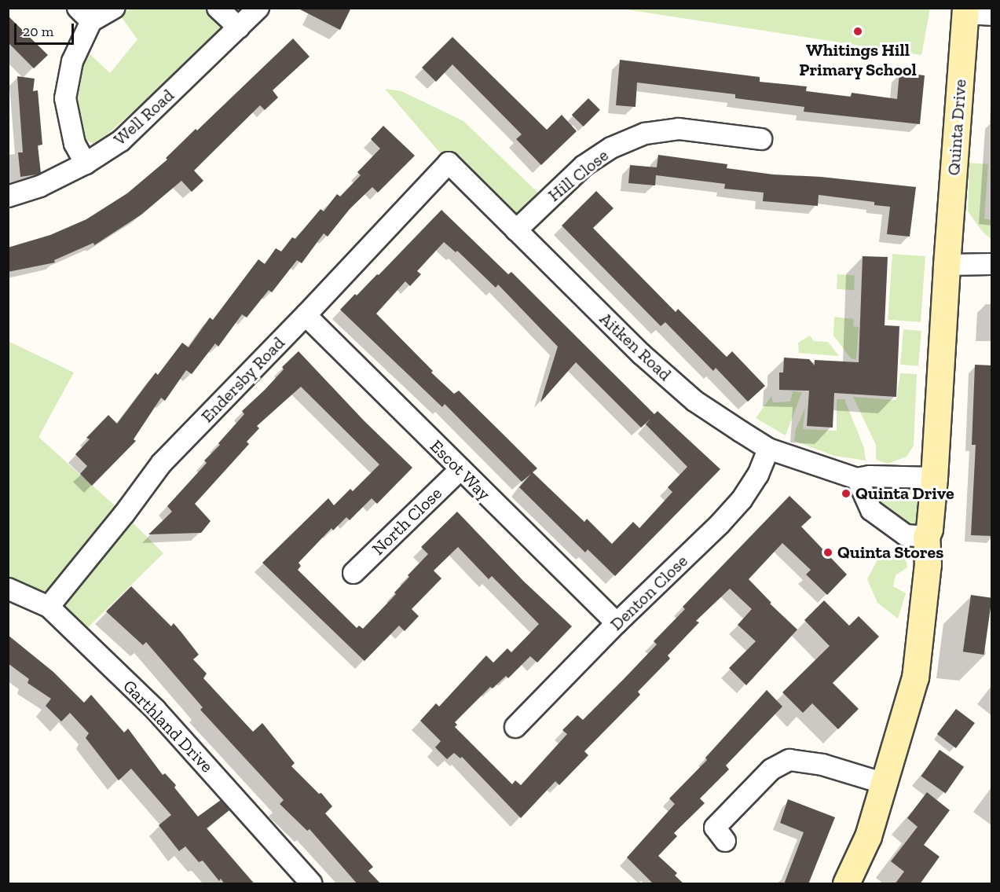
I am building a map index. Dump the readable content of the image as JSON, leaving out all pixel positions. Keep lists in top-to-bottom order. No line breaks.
{"streets":{"street":["Well Road","Quinta Drive","Hill Close","Aitken Road","Endersby Road","Escot Way","North Close","Denton Close","Garthland Drive"]},"crossings":[["Quinta Drive","Aitken Road"],["Hill Close","Aitken Road"],["Aitken Road","Endersby Road"],["Aitken Road","Denton Close"],["Endersby Road","Escot Way"],["Endersby Road","Garthland Drive"],["Escot Way","North Close"],["Escot Way","Denton Close"]],"places":["Whitings Hill Primary School","Quinta Drive","Quinta Stores"],"scale_bar":"20 m"}
